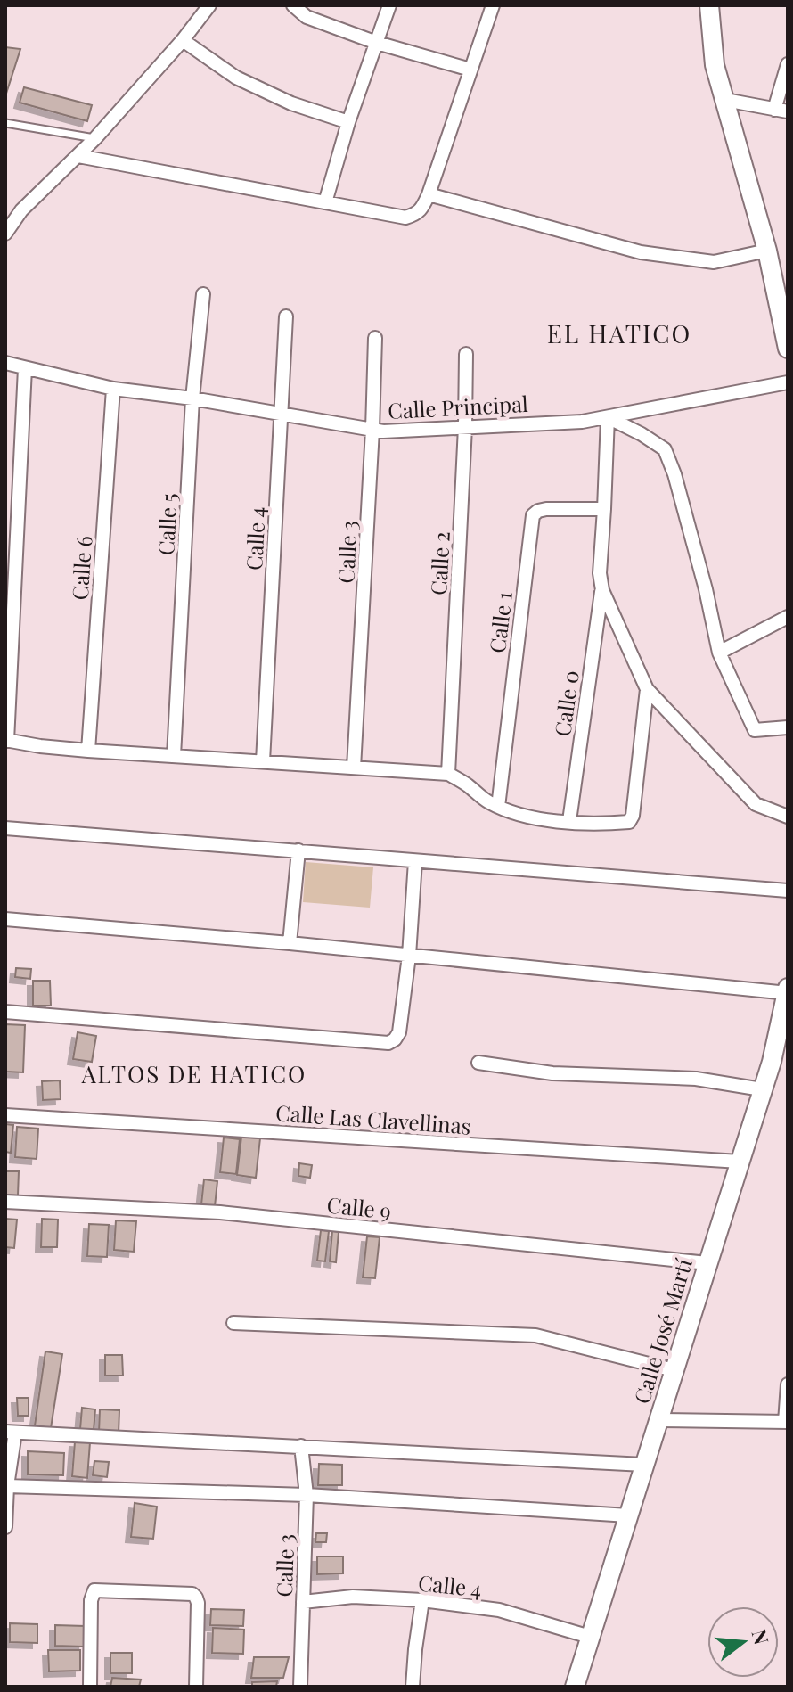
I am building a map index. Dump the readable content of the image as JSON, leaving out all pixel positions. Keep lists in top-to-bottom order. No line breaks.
{"streets":{"main road":["Calle José Martí"],"street":["Calle Principal","Calle 5","Calle 4","Calle 3","Calle 2","Calle 6","Calle 1","Calle 0","Calle Las Clavellinas","Calle 9"]},"crossings":[["Calle Principal","Calle 5"],["Calle Principal","Calle 4"],["Calle Principal","Calle 3"],["Calle Principal","Calle 2"],["Calle Principal","Calle 6"],["Calle 4","Calle 3"],["Calle 4","Calle José Martí"],["Calle Las Clavellinas","Calle José Martí"],["Calle 9","Calle José Martí"]],"districts":["EL HATICO","ALTOS DE HATICO"],"north":"right"}
